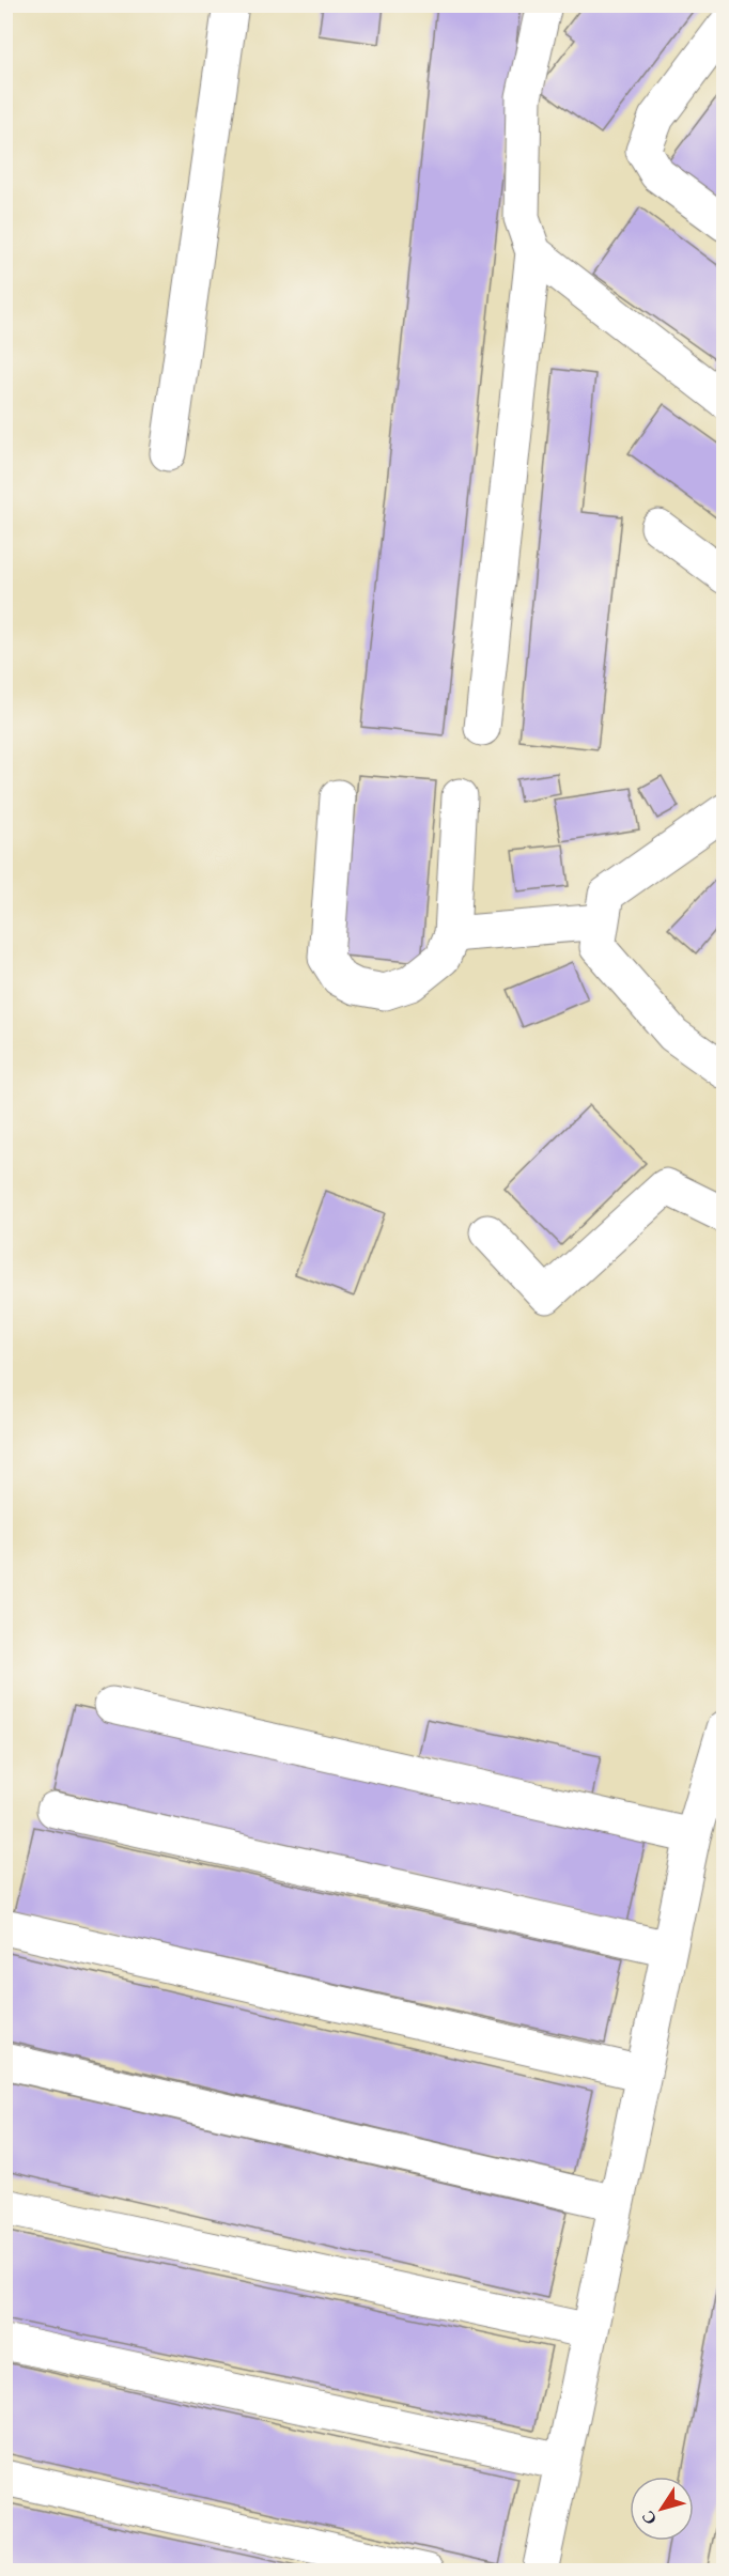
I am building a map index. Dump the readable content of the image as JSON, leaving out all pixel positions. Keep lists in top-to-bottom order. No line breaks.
{"north":"bottom left"}
